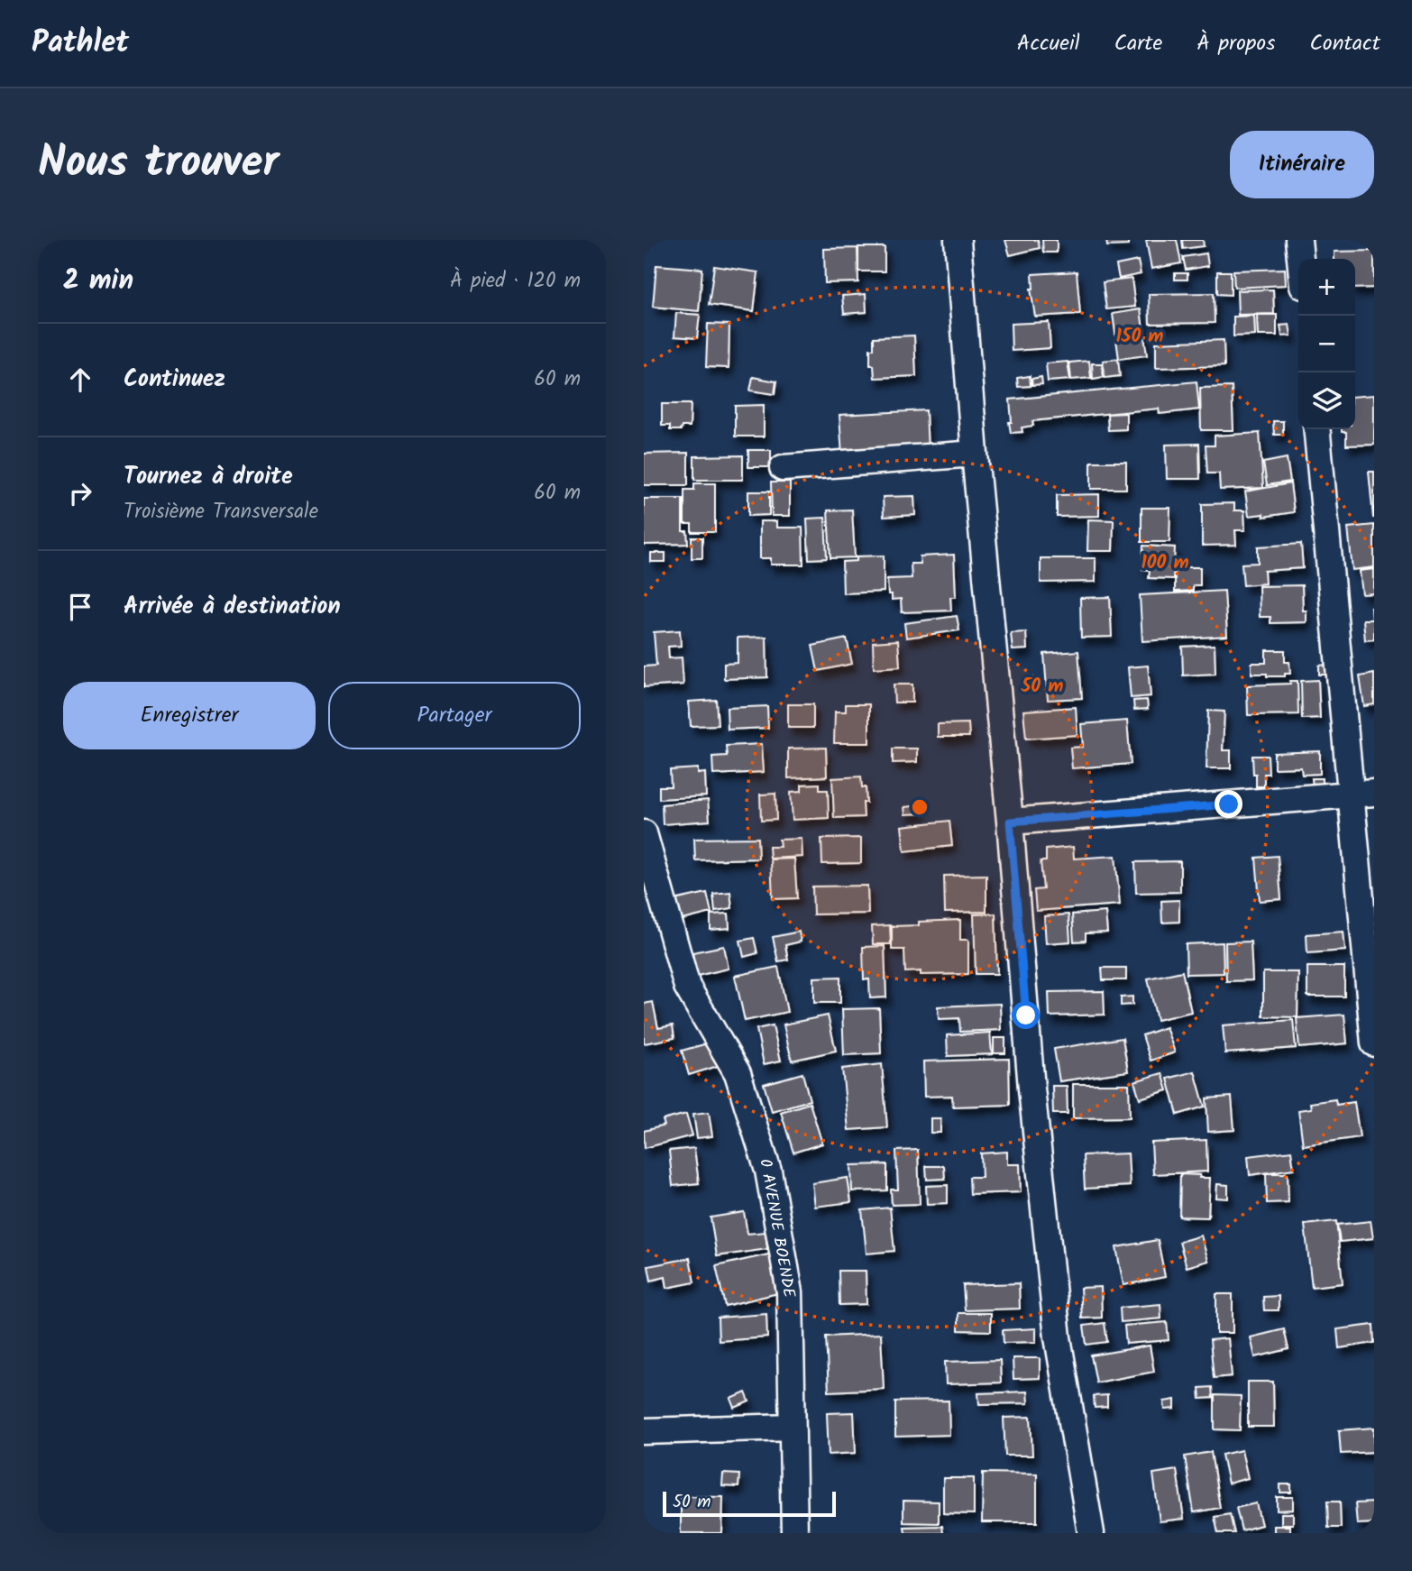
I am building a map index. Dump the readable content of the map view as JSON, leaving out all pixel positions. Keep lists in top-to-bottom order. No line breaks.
{"streets":{"street":["0 AVENUE BOENDE"]},"scale_bar":"50 m","page":{"header":"Pathlet","nav":["Accueil","Carte","À propos","Contact"],"title":"Nous trouver","buttons":["Itinéraire",["Enregistrer","Partager"]],"heading":["2 min","À pied · 120 m"],"map_buttons":["+","−"],"list":[["Continuez","60 m"],["Tournez à droite","Troisième Transversale","60 m"],"Arrivée à destination"],"scale":"50 m"},"rings":["150 m","100 m","50 m"]}
